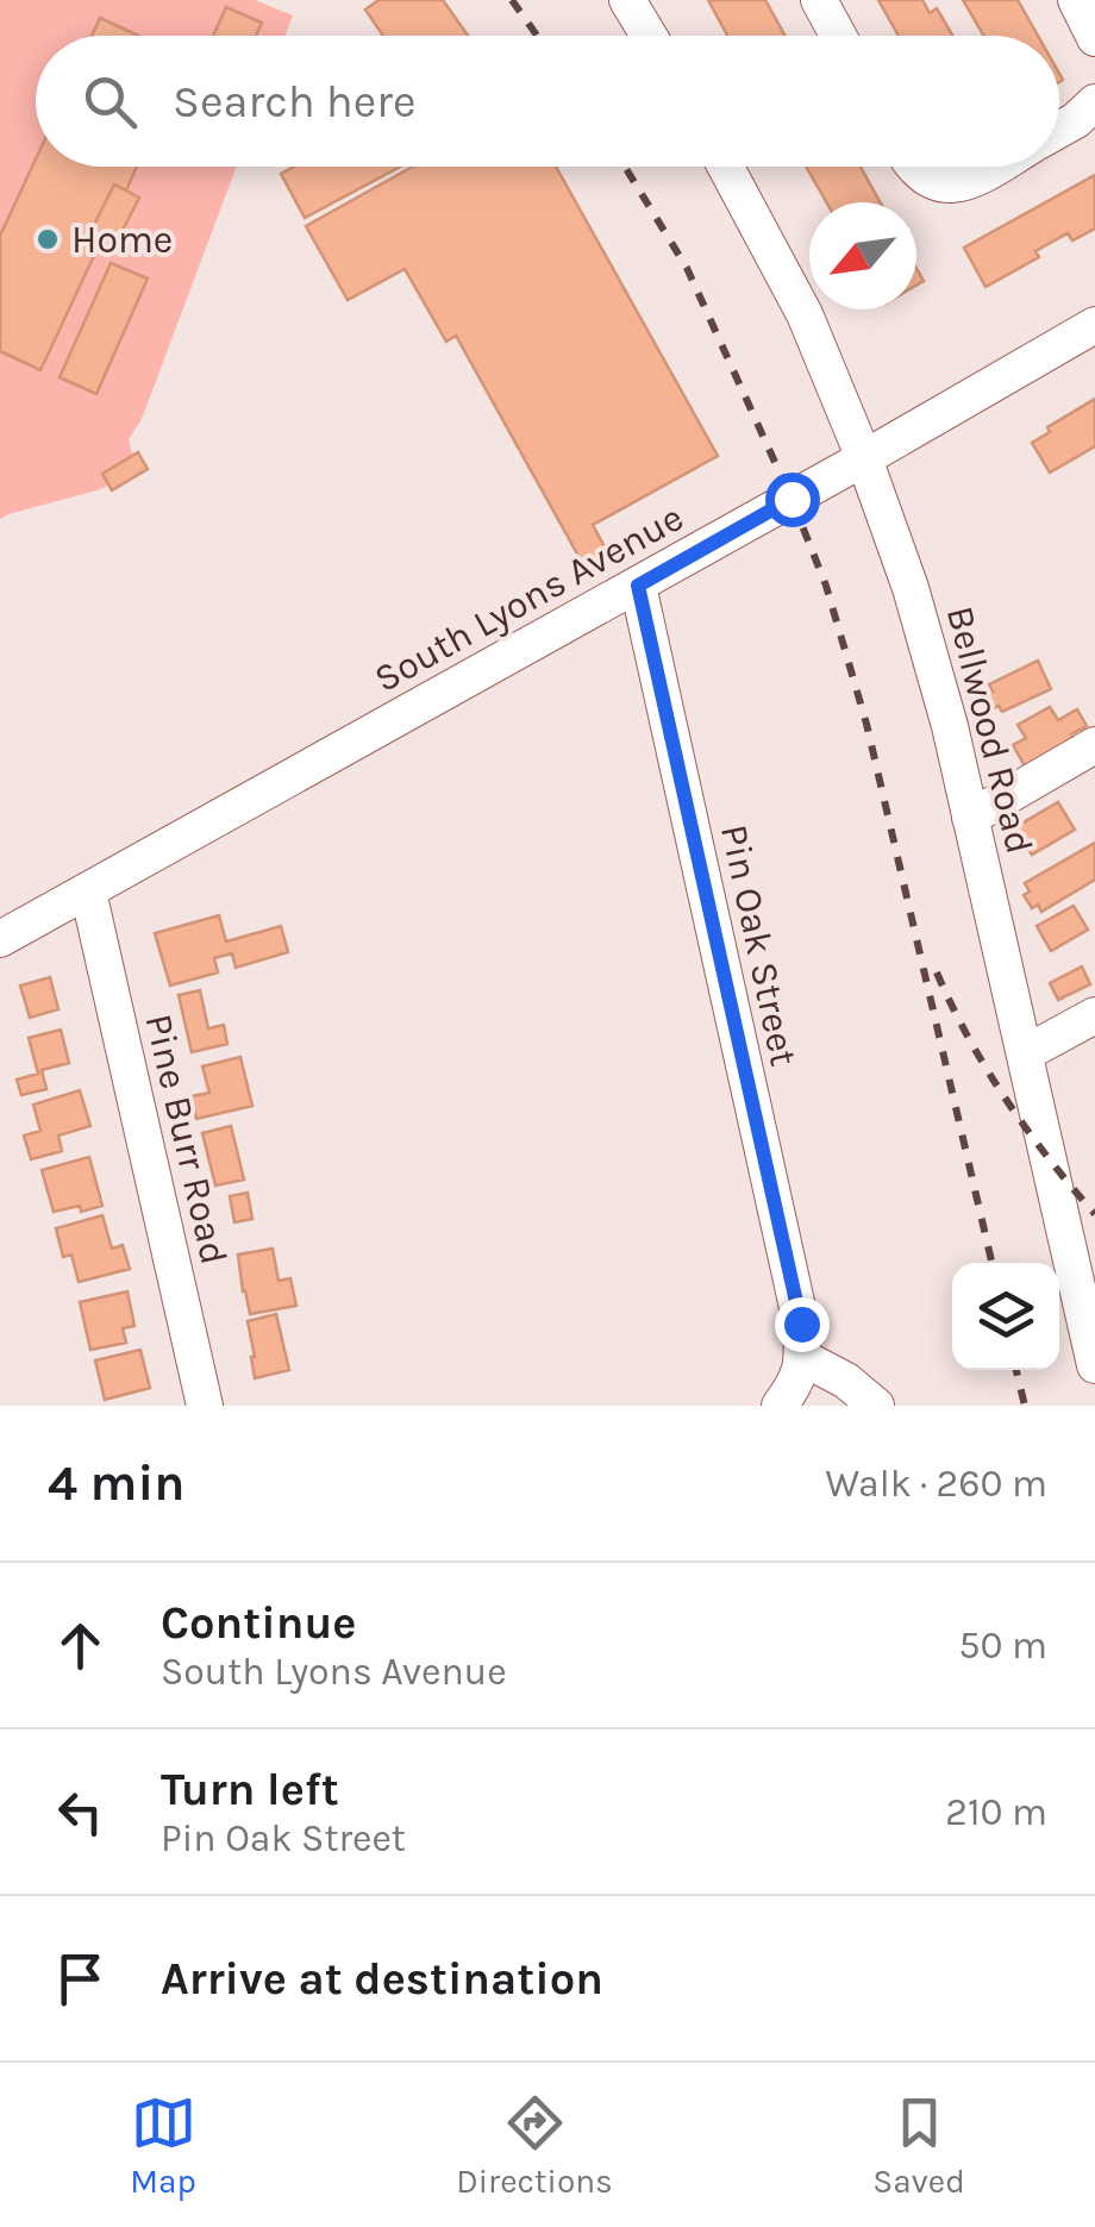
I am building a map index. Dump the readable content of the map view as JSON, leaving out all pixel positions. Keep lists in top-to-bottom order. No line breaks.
{"streets":{"street":["South Lyons Avenue","Bellwood Road","Pin Oak Street","Pine Burr Road"]},"crossings":[["South Lyons Avenue","Bellwood Road"],["South Lyons Avenue","Pin Oak Street"],["South Lyons Avenue","Pine Burr Road"]],"places":["Home"],"north":"bottom left","page":{"search":"Search here","heading":["4 min","Walk · 260 m"],"list":[["Continue","South Lyons Avenue","50 m"],["Turn left","Pin Oak Street","210 m"],"Arrive at destination"],"nav":["Map","Directions","Saved"]}}
